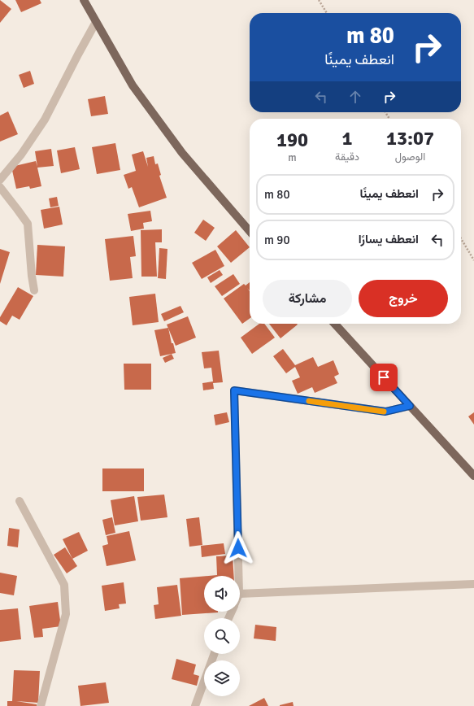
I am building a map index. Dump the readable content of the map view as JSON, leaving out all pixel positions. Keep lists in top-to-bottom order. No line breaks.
{"page":{"turn":["80 m","انعطف يمينًا"],"eta":["13:07","الوصول","1","دقيقة","190","m"],"list":[{"name":"انعطف يمينًا","value":"80 m"},{"name":"انعطف يسارًا","value":"90 m"}],"buttons":["خروج","مشاركة"]}}
